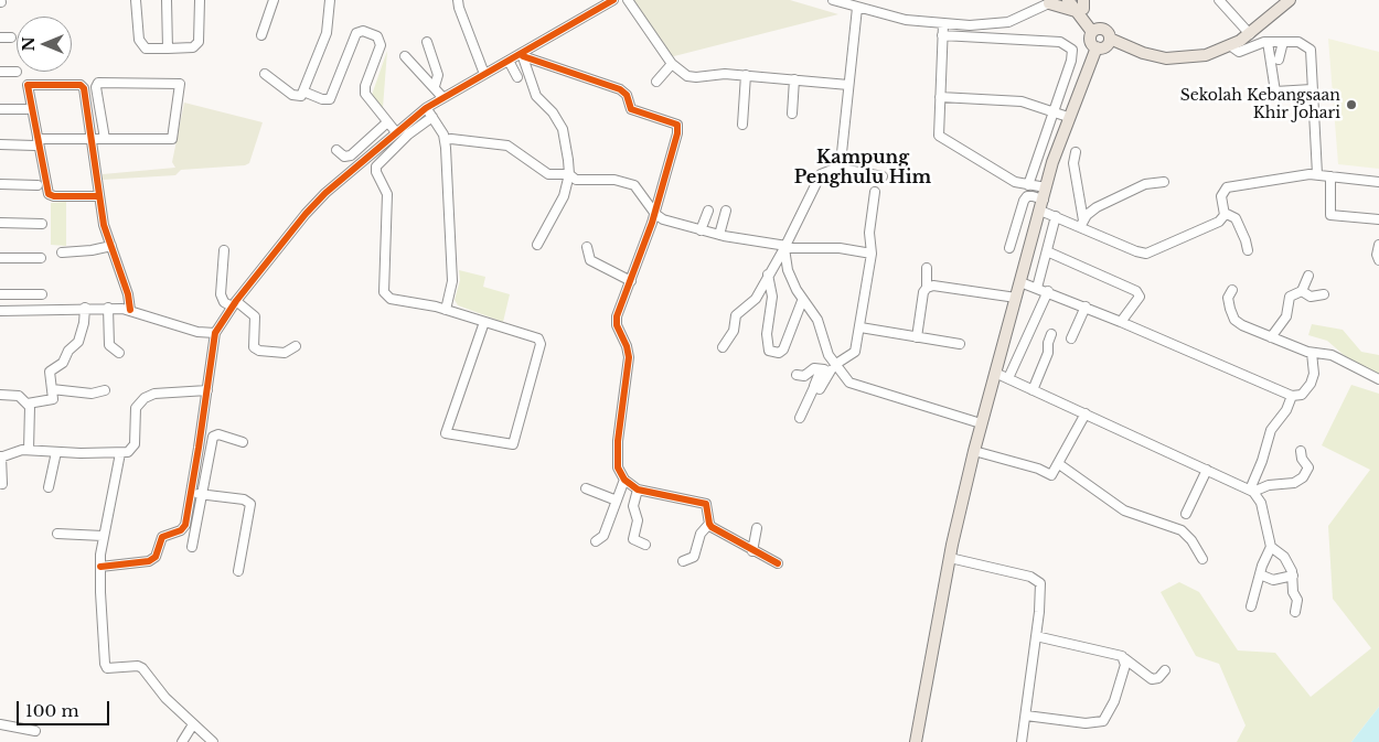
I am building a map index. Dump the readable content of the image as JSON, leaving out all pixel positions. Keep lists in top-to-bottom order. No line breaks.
{"districts":["Kampung Penghulu Him"],"places":["Sekolah Kebangsaan Khir Johari"],"scale_bar":"100 m","north":"left"}
